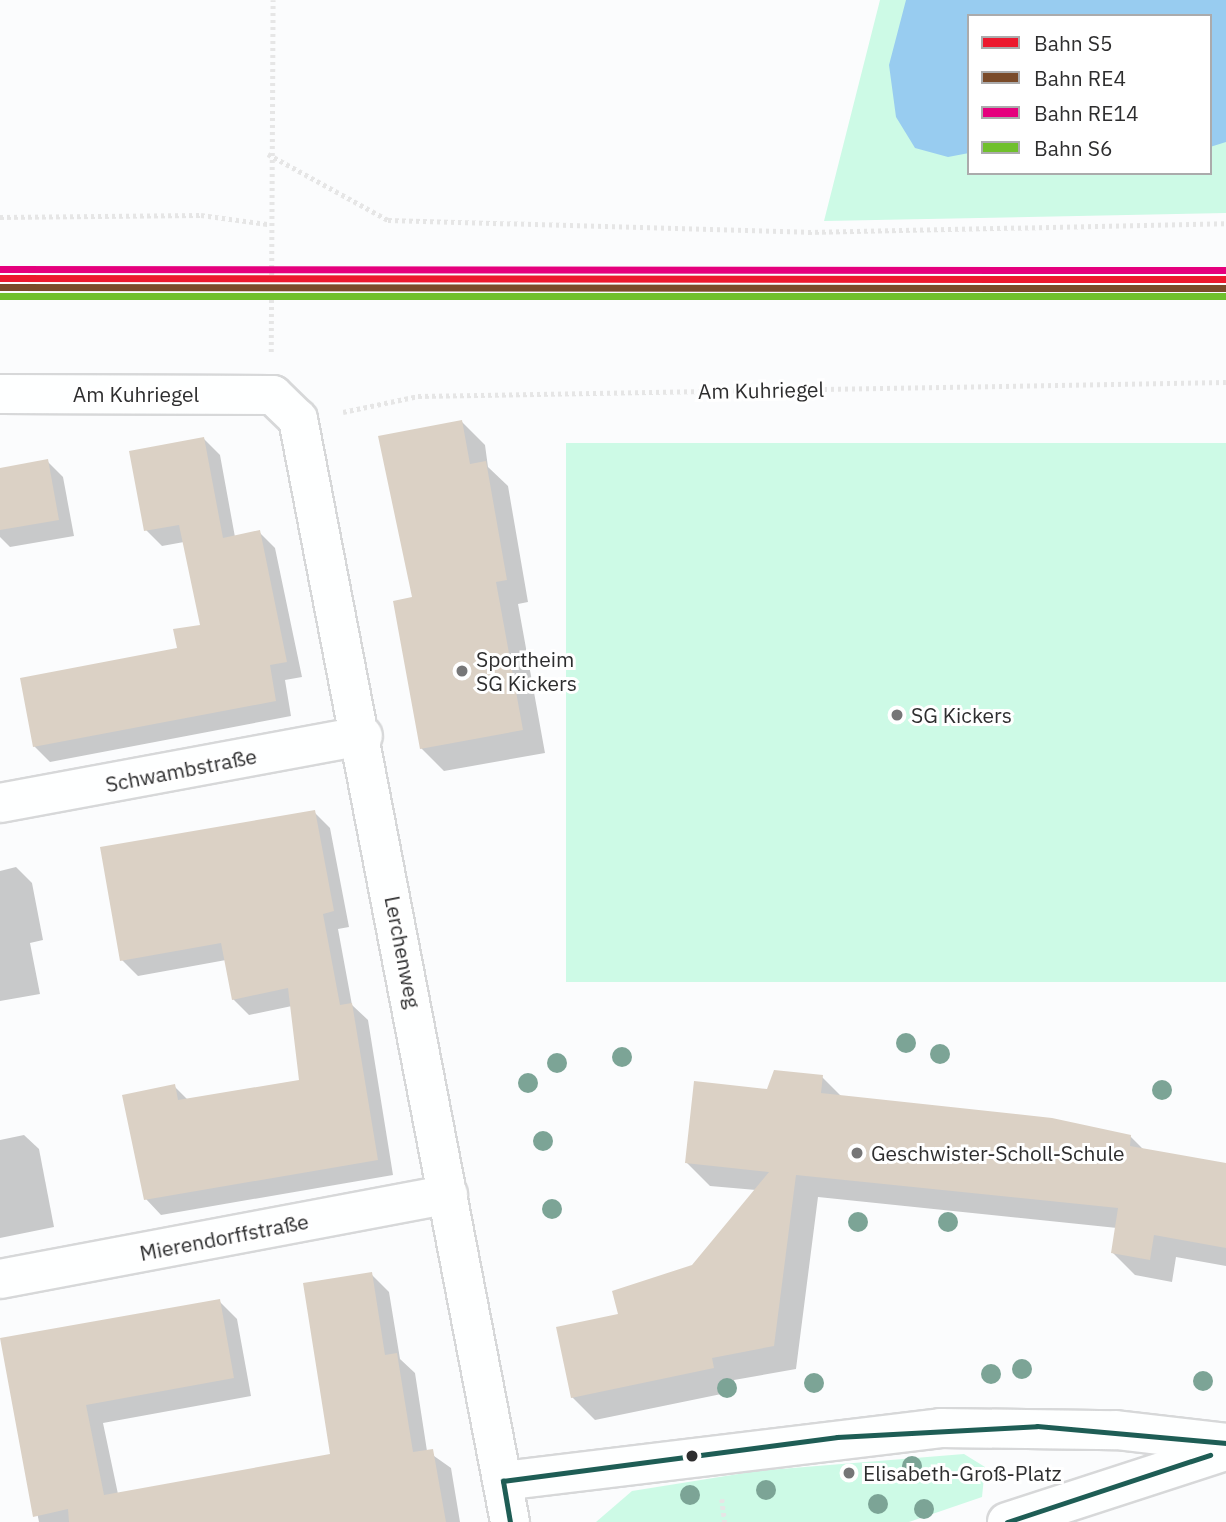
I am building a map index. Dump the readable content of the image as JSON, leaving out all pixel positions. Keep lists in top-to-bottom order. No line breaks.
{"streets":{"street":["Am Kuhriegel","Schwambstraße","Lerchenweg","Mierendorffstraße"]},"crossings":[["Am Kuhriegel","Lerchenweg"],["Schwambstraße","Lerchenweg"],["Lerchenweg","Mierendorffstraße"]],"places":["Sportheim SG Kickers","SG Kickers","Geschwister-Scholl-Schule","Elisabeth-Groß-Platz"],"lines":["rail line RE14","rail line S5","rail line RE4","rail line S6"],"legend":["Bahn S5","Bahn RE4","Bahn RE14","Bahn S6"]}
